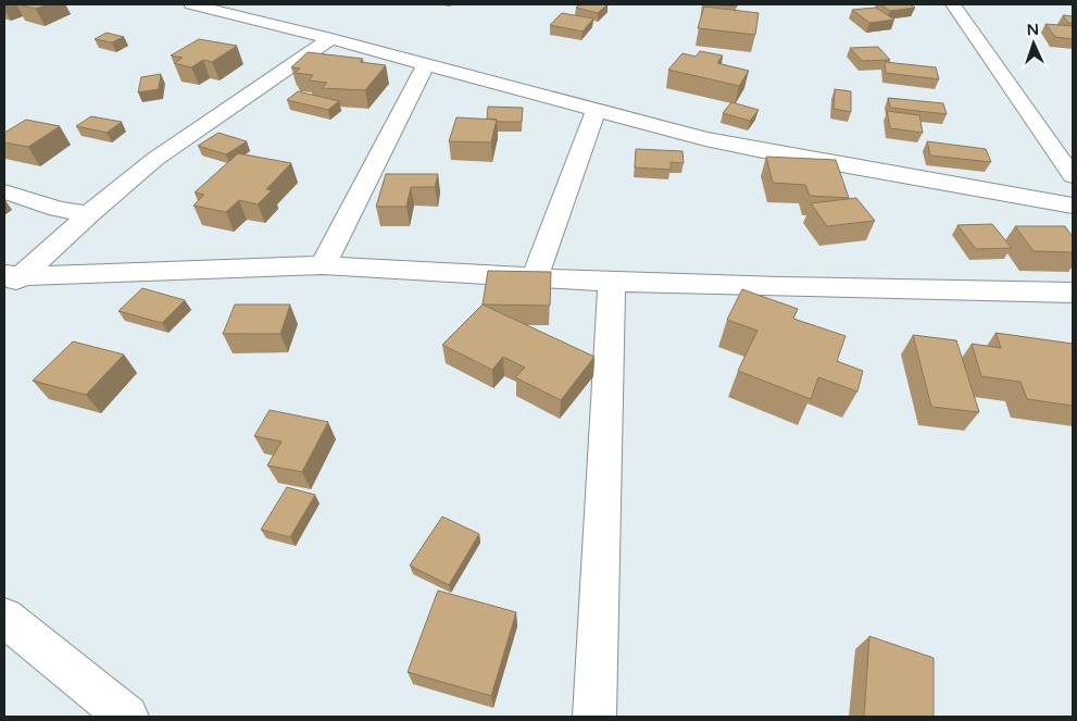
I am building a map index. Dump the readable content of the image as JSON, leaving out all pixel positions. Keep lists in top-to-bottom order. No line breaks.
{"north":"top"}
